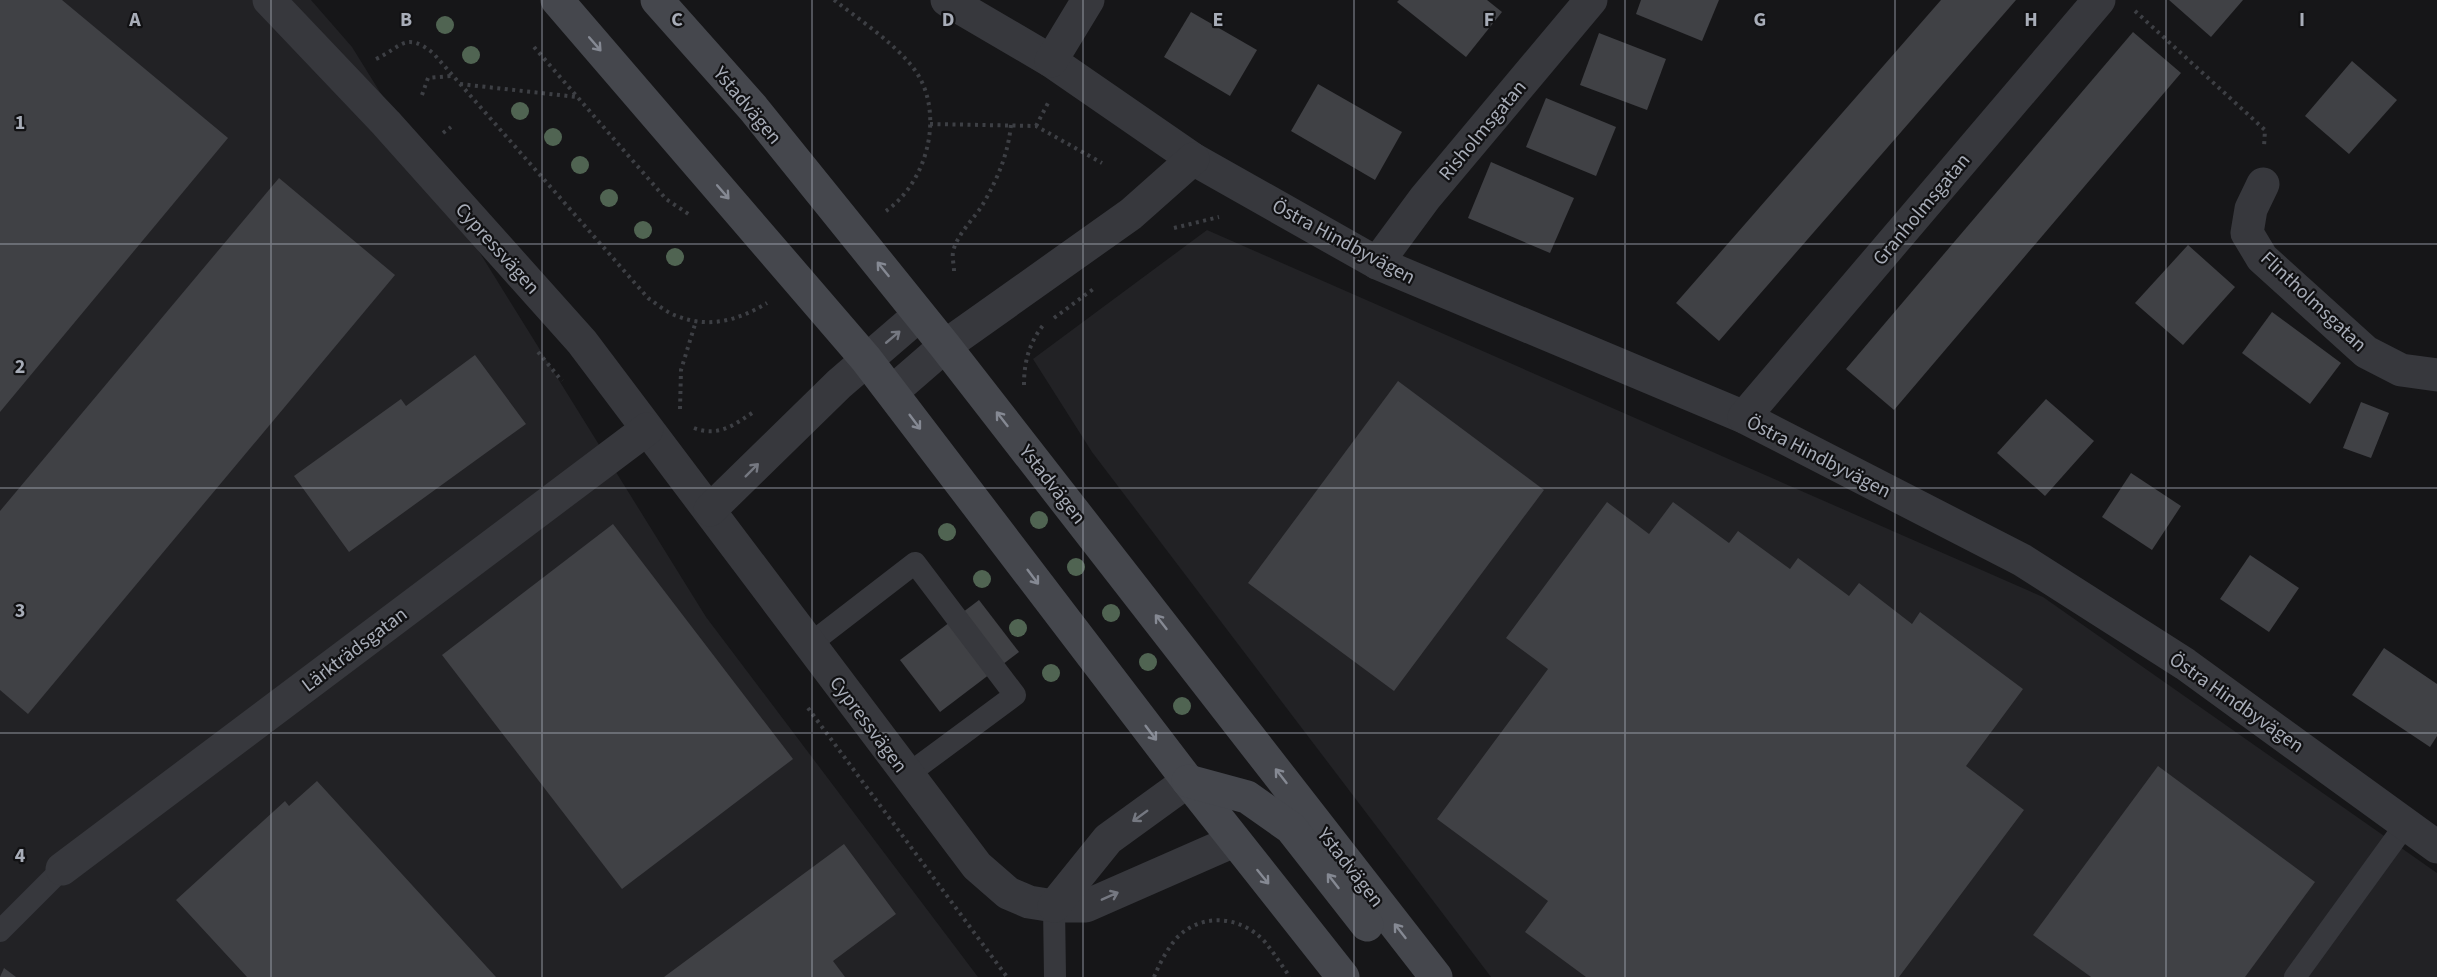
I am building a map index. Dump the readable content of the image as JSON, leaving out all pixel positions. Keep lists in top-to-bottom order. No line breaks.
{"streets":{"main road":["Ystadvägen"],"street":["Risholmsgatan","Granholmsgatan","Östra Hindbyvägen","Cypressvägen","Flintholmsgatan","Lärkträdsgatan"]},"crossings":[["Risholmsgatan","Östra Hindbyvägen"],["Granholmsgatan","Östra Hindbyvägen"],["Cypressvägen","Lärkträdsgatan"]],"grid":{"columns":["A","B","C","D","E","F","G","H","I"],"rows":["1","2","3","4"]}}
